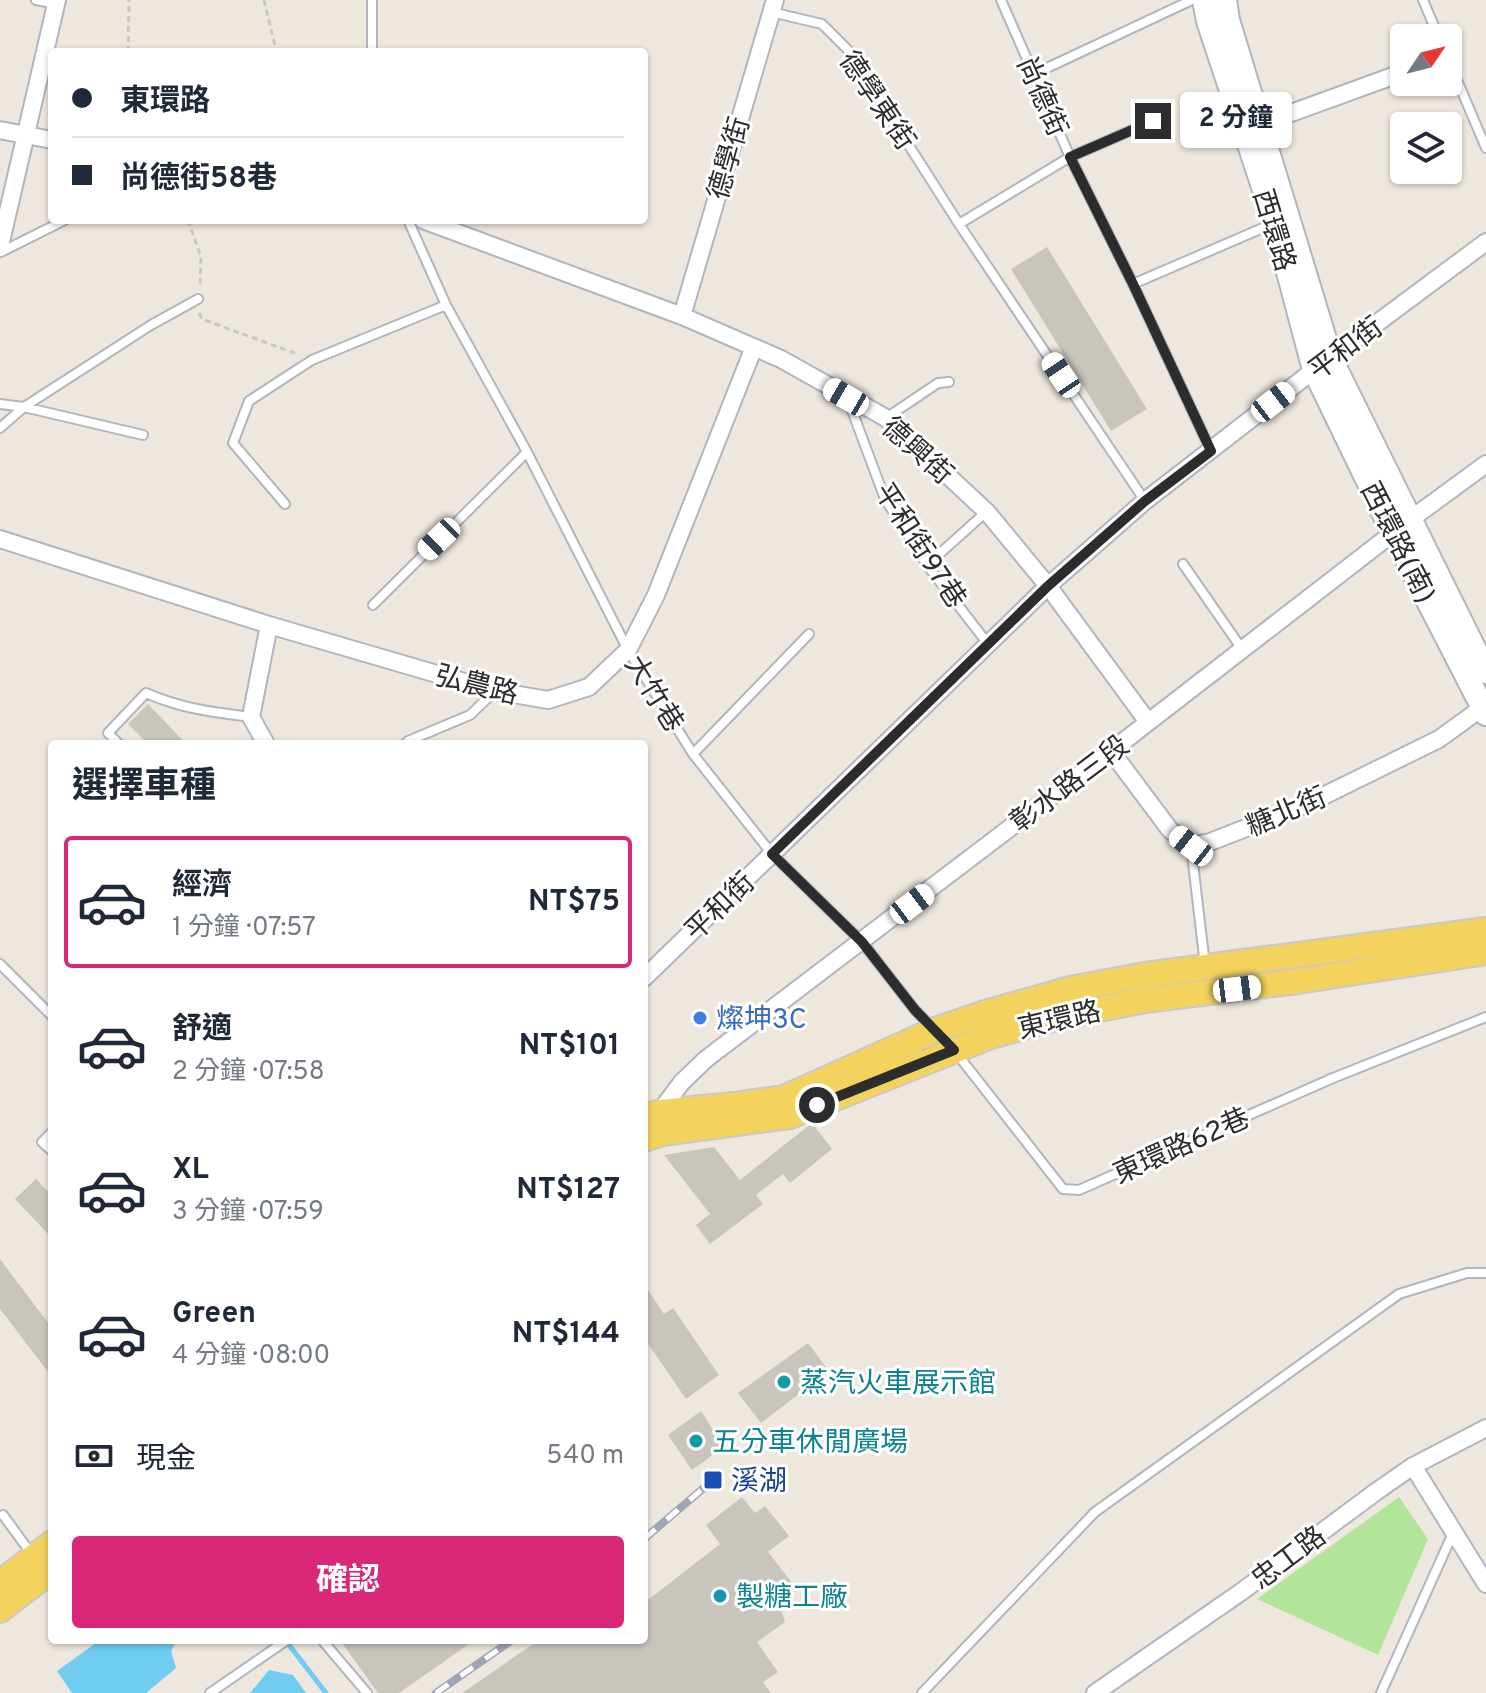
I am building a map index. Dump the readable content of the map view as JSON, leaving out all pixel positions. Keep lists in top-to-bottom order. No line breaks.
{"streets":{"main road":["西環路","西環路(南)","東環路"],"street":["德學街","平和街","德興街","弘農路","彰水路三段","糖北街","忠工路"],"lane":["尚德街","德學東街","平和街97巷","大竹巷","東環路62巷"]},"crossings":[["尚德街","平和街"],["德學東街","德學街"],["德學東街","平和街"],["德學街","德興街"],["西環路","平和街"],["西環路","西環路(南)"],["平和街","德興街"],["平和街","西環路(南)"],["平和街","平和街97巷"],["平和街","大竹巷"],["德興街","平和街97巷"],["德興街","弘農路"],["德興街","彰水路三段"],["西環路(南)","彰水路三段"],["西環路(南)","糖北街"],["弘農路","大竹巷"],["大竹巷","彰水路三段"],["大竹巷","東環路"],["大竹巷","東環路62巷"],["彰水路三段","東環路"],["東環路","東環路62巷"]],"places":{"other":["燦坤3C","蒸汽火車展示館","五分車休閒廣場","製糖工廠"],"transit":["溪湖"]},"north":"top right","page":{"banner":["東環路","尚德街58巷"],"bubble":"2 分鐘","heading":"選擇車種","list":[{"name":"經濟","note":"1 分鐘 · 07:57","value":"NT$75"},{"name":"舒適","note":"2 分鐘 · 07:58","value":"NT$101"},{"name":"XL","note":"3 分鐘 · 07:59","value":"NT$127"},{"name":"Green","note":"4 分鐘 · 08:00","value":"NT$144"}],"pay":["現金","540 m"],"buttons":"確認"}}
